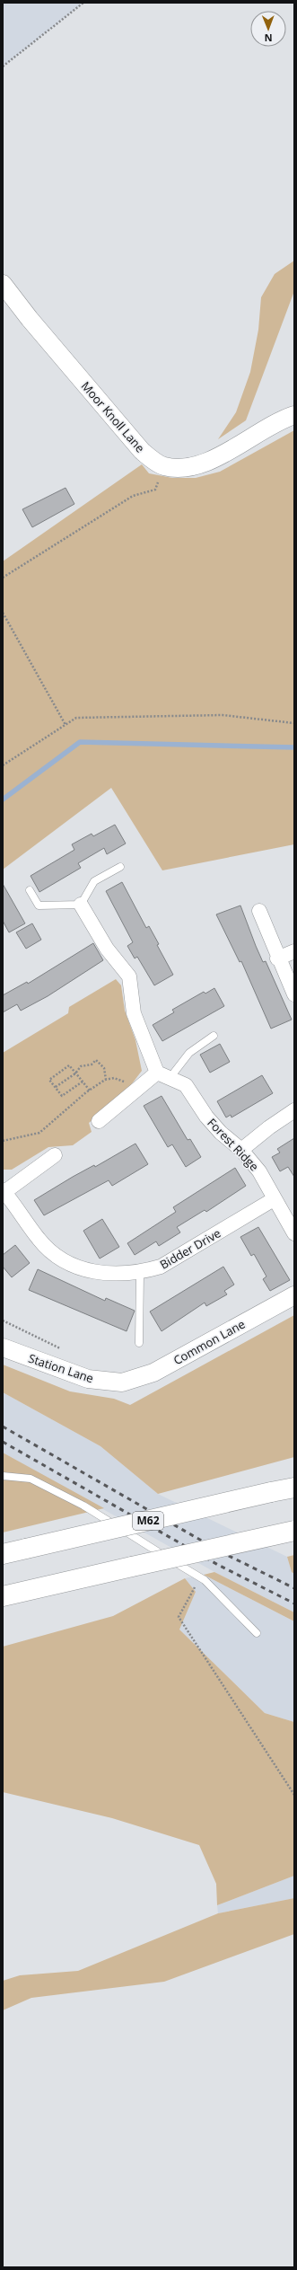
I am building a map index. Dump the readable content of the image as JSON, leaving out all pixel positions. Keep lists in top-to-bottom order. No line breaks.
{"streets":{"highway":["M62"],"street":["Moor Knoll Lane","Forest Ridge","Bidder Drive","Common Lane","Station Lane"]},"crossings":[["Forest Ridge","Bidder Drive"],["Common Lane","Station Lane"]],"north":"bottom"}
